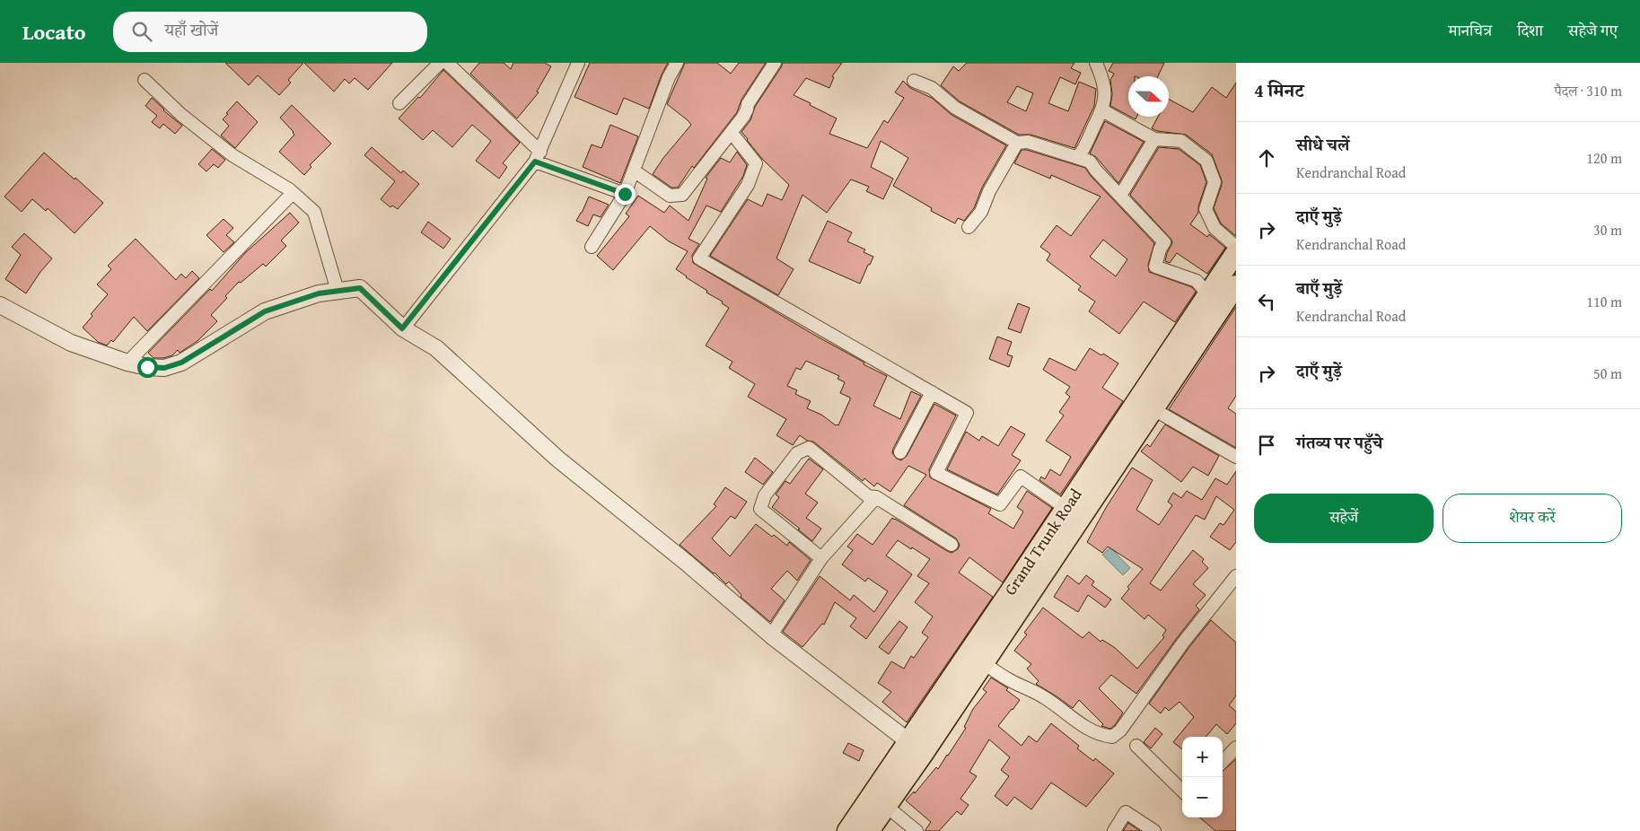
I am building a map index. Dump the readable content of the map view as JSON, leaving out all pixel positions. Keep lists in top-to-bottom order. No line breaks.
{"streets":{"highway":["Grand Trunk Road"]},"north":"right","page":{"header":"Locato","search":"यहाँ खोजें","nav":["मानचित्र","दिशा","सहेजे गए"],"heading":["4 मिनट","पैदल · 310 m"],"list":[["सीधे चलें","Kendranchal Road","120 m"],["दाएँ मुड़ें","Kendranchal Road","30 m"],["बाएँ मुड़ें","Kendranchal Road","110 m"],["दाएँ मुड़ें","50 m"],"गंतव्य पर पहुँचे"],"buttons":["सहेजें","शेयर करें"],"map_buttons":["+","−"]}}
